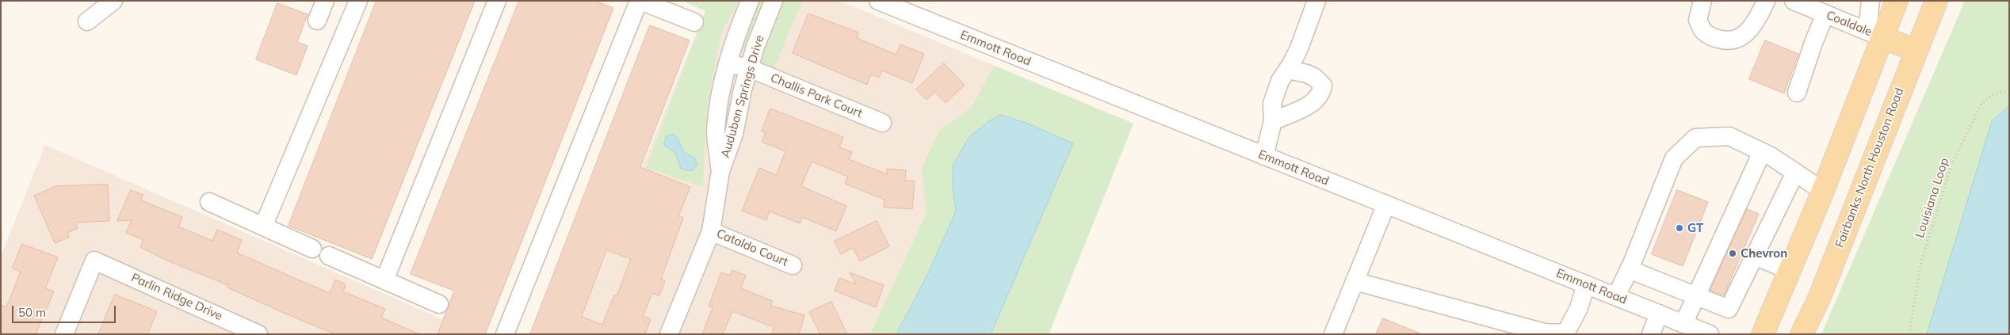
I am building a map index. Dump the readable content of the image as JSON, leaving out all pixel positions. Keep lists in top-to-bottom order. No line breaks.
{"streets":{"main road":["Fairbanks North Houston Road"],"street":["Coaldale","Emmott Road","Challis Park Court","Audubon Springs Drive","Cataldo Court","Parlin Ridge Drive"],"path":["Louisiana Loop"]},"crossings":[["Challis Park Court","Audubon Springs Drive"],["Audubon Springs Drive","Cataldo Court"]],"places":["GT","Chevron"],"scale_bar":"50 m"}
